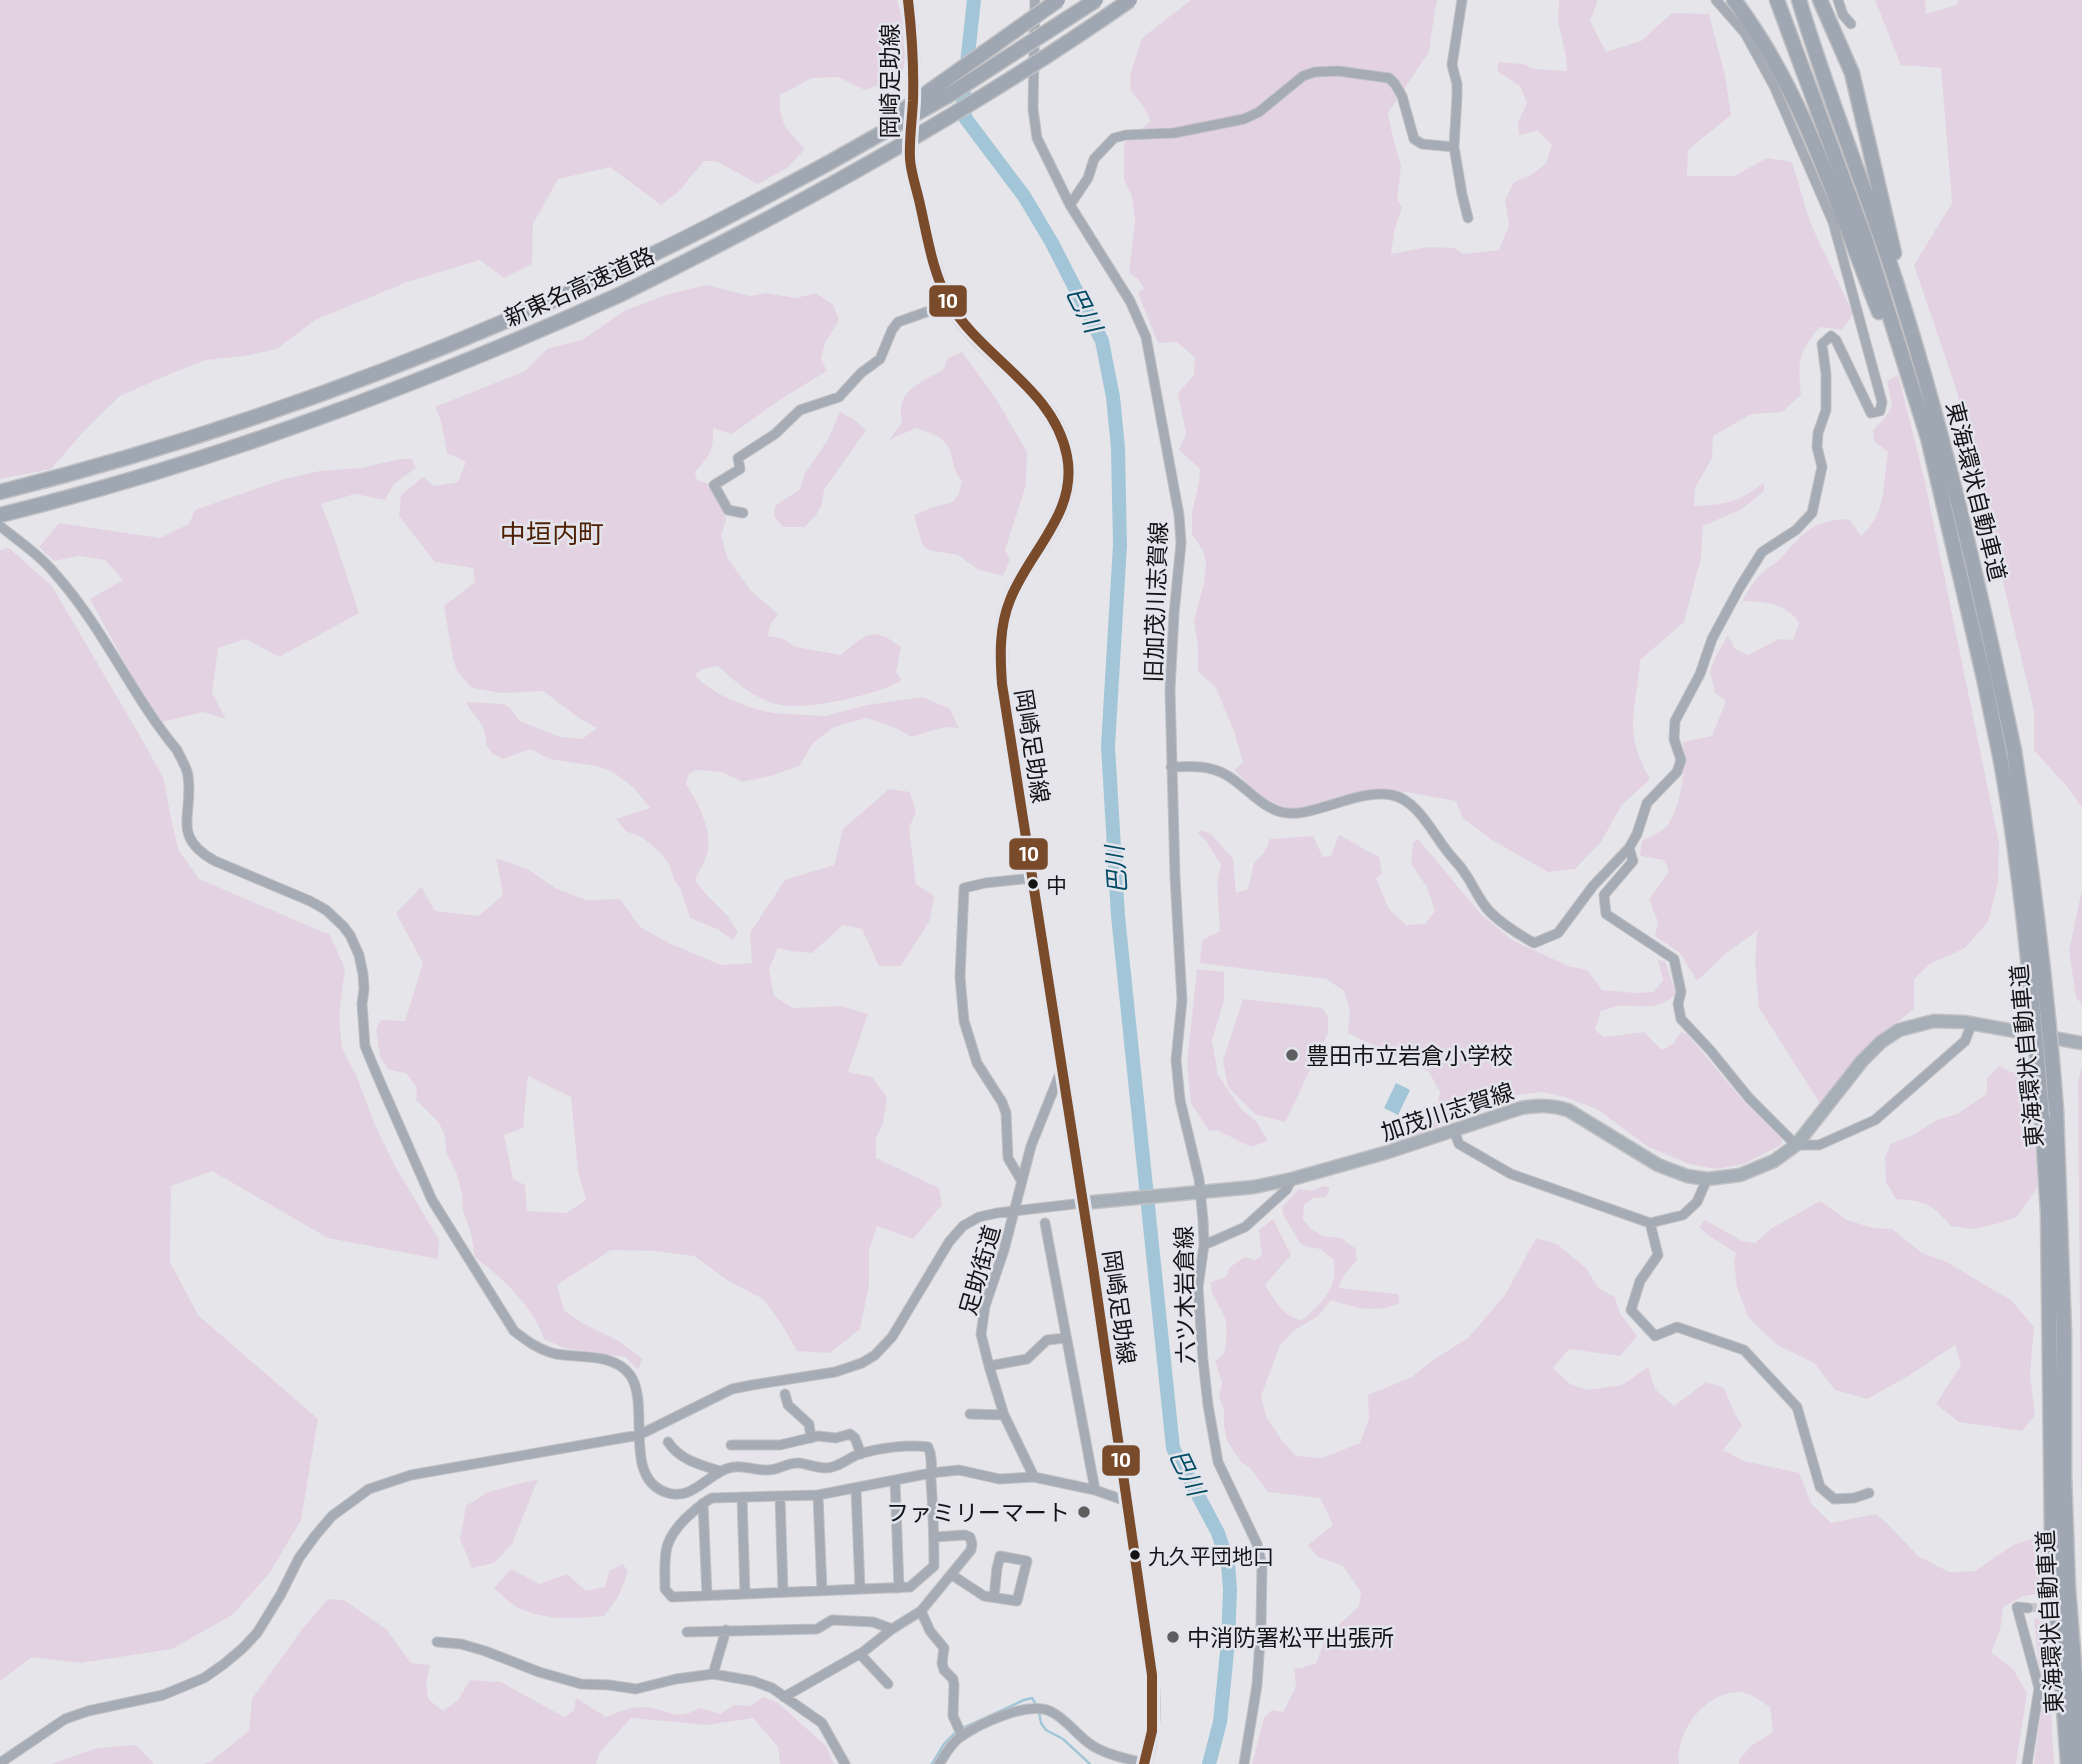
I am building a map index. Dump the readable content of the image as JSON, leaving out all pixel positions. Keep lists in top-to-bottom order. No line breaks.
{"streets":{"highway":["新東名高速道路","東海環状自動車道"],"main road":["岡崎足助線","加茂川志賀線"],"street":["旧加茂川志賀線","足助街道","六ツ木岩倉線"]},"crossings":[["岡崎足助線","加茂川志賀線"],["岡崎足助線","足助街道"],["旧加茂川志賀線","加茂川志賀線"],["旧加茂川志賀線","六ツ木岩倉線"],["加茂川志賀線","六ツ木岩倉線"]],"districts":["中垣内町"],"water":["巴川"],"places":["中","豊田市立岩倉小学校","ファミリーマート","九久平団地口","中消防署松平出張所"],"lines":["transit line 10"]}
